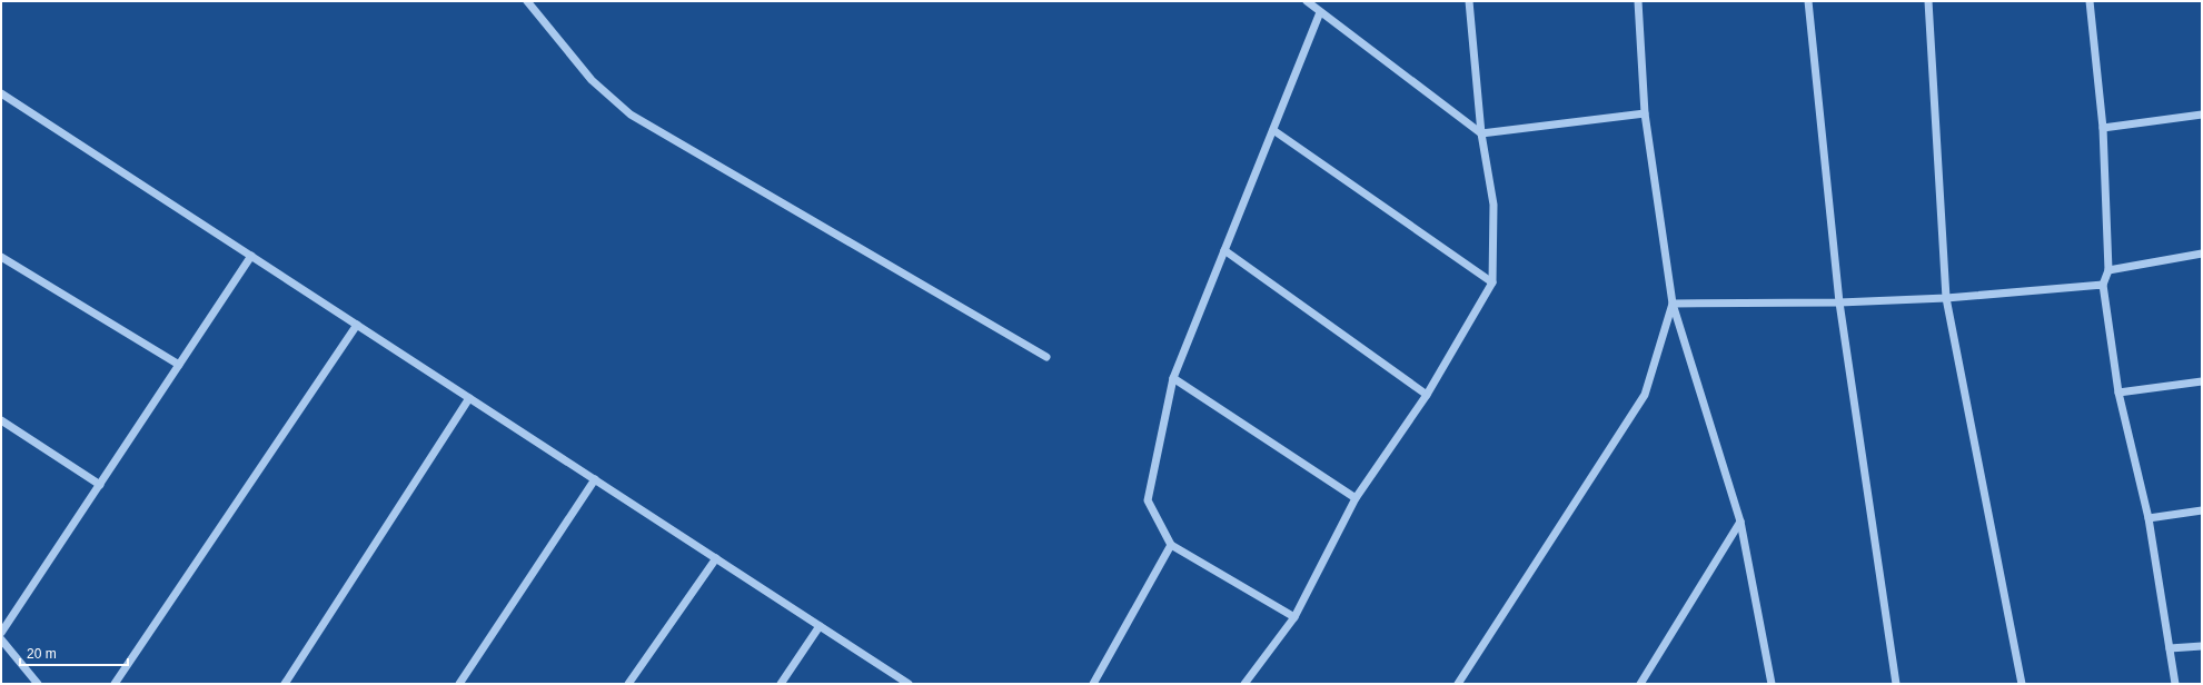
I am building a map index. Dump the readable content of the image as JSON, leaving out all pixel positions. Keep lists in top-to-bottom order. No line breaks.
{"scale_bar":"20 m"}
